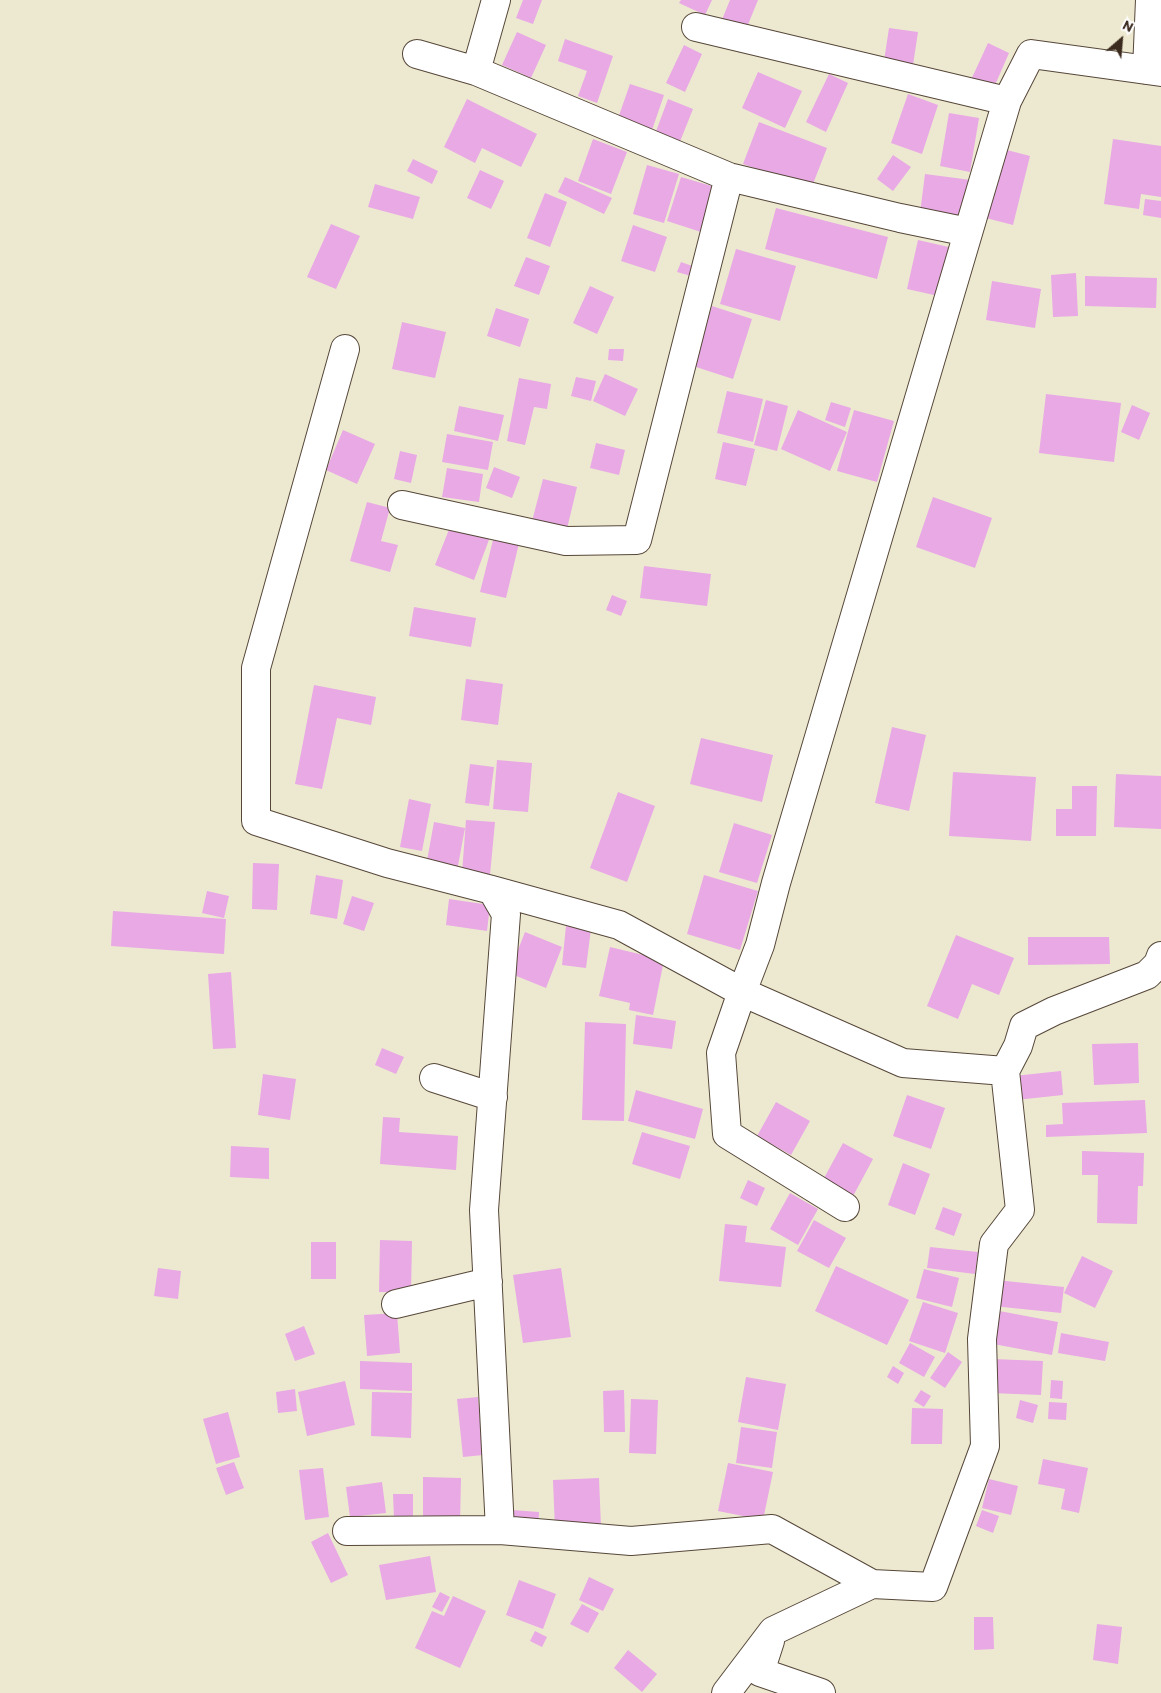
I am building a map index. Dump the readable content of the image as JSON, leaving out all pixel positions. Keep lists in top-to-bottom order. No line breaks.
{"north":"top right"}
